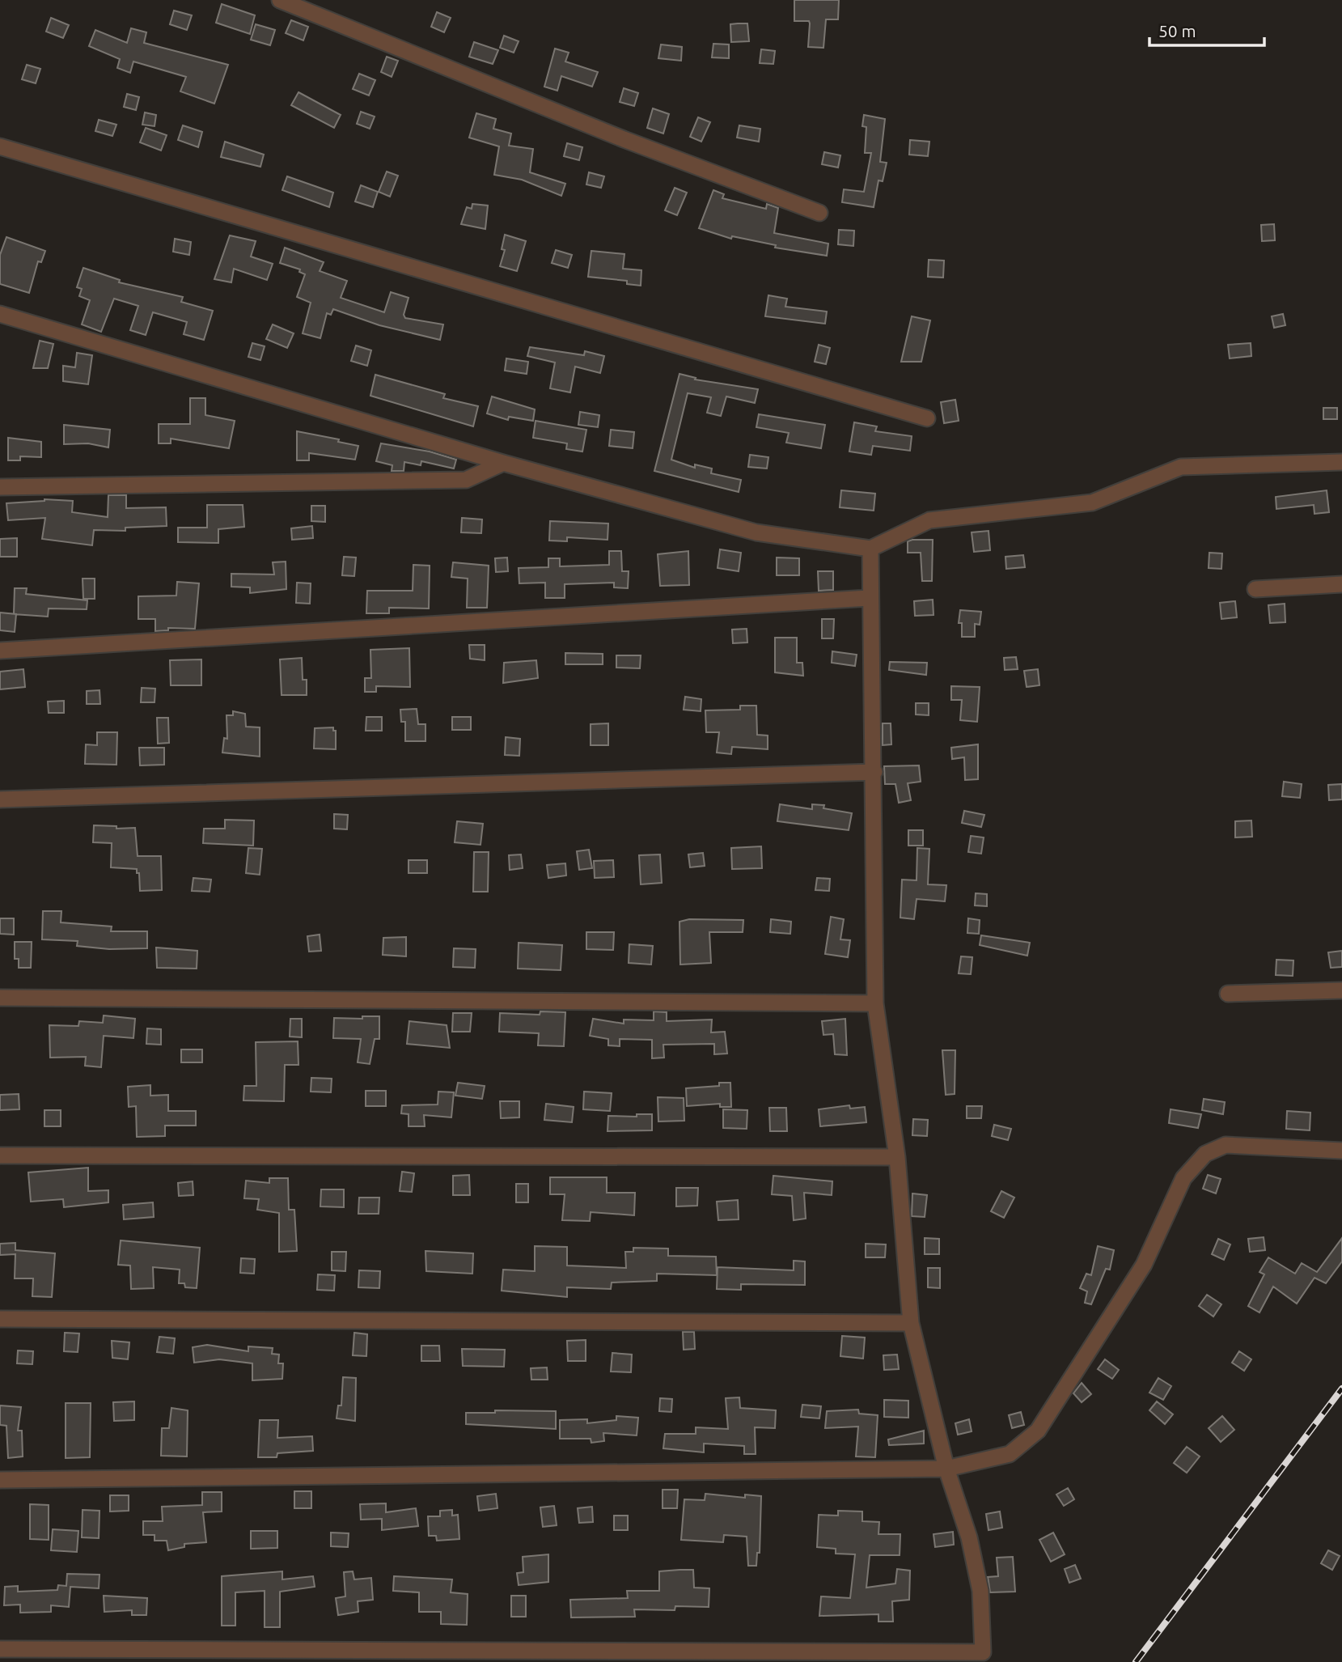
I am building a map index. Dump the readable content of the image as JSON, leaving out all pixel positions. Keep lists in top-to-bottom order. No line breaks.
{"scale_bar":"50 m"}
